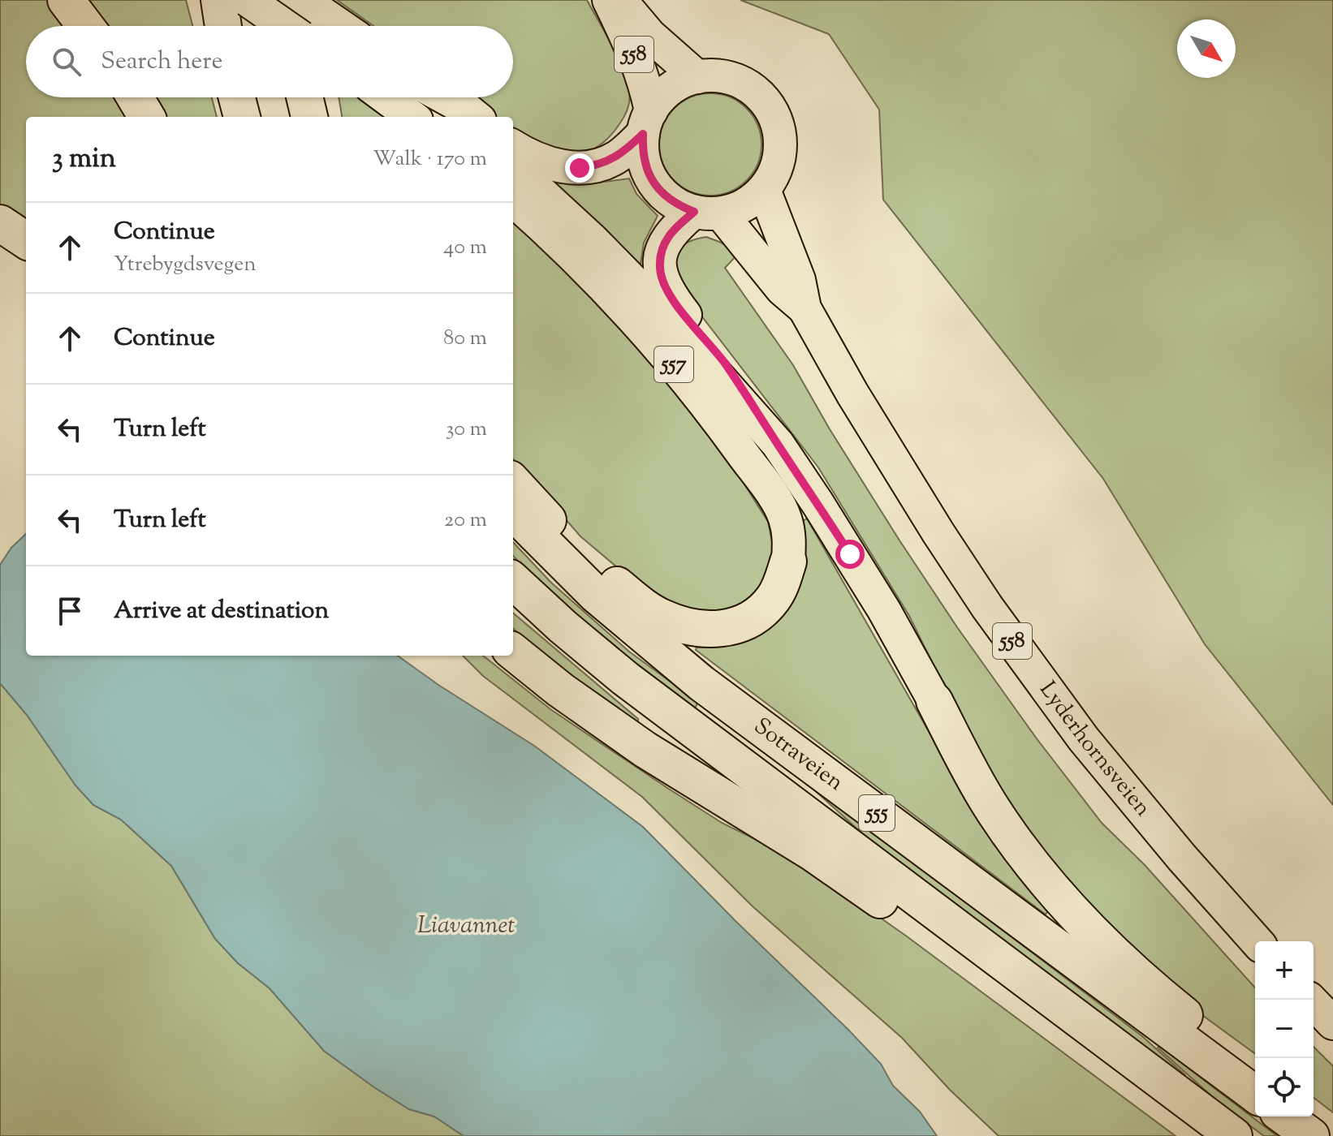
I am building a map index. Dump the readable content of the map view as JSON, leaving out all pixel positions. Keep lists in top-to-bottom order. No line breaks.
{"streets":{"highway":["Sotraveien","555"],"main road":["558","557","Lyderhornsveien"]},"crossings":[["558","557"],["558","Lyderhornsveien"],["557","Lyderhornsveien"],["Sotraveien","555"]],"water":["Liavannet"],"north":"bottom right","page":{"search":"Search here","heading":["3 min","Walk · 170 m"],"list":[["Continue","Ytrebygdsvegen","40 m"],["Continue","80 m"],["Turn left","30 m"],["Turn left","20 m"],"Arrive at destination"],"map_buttons":["+","−"]}}
